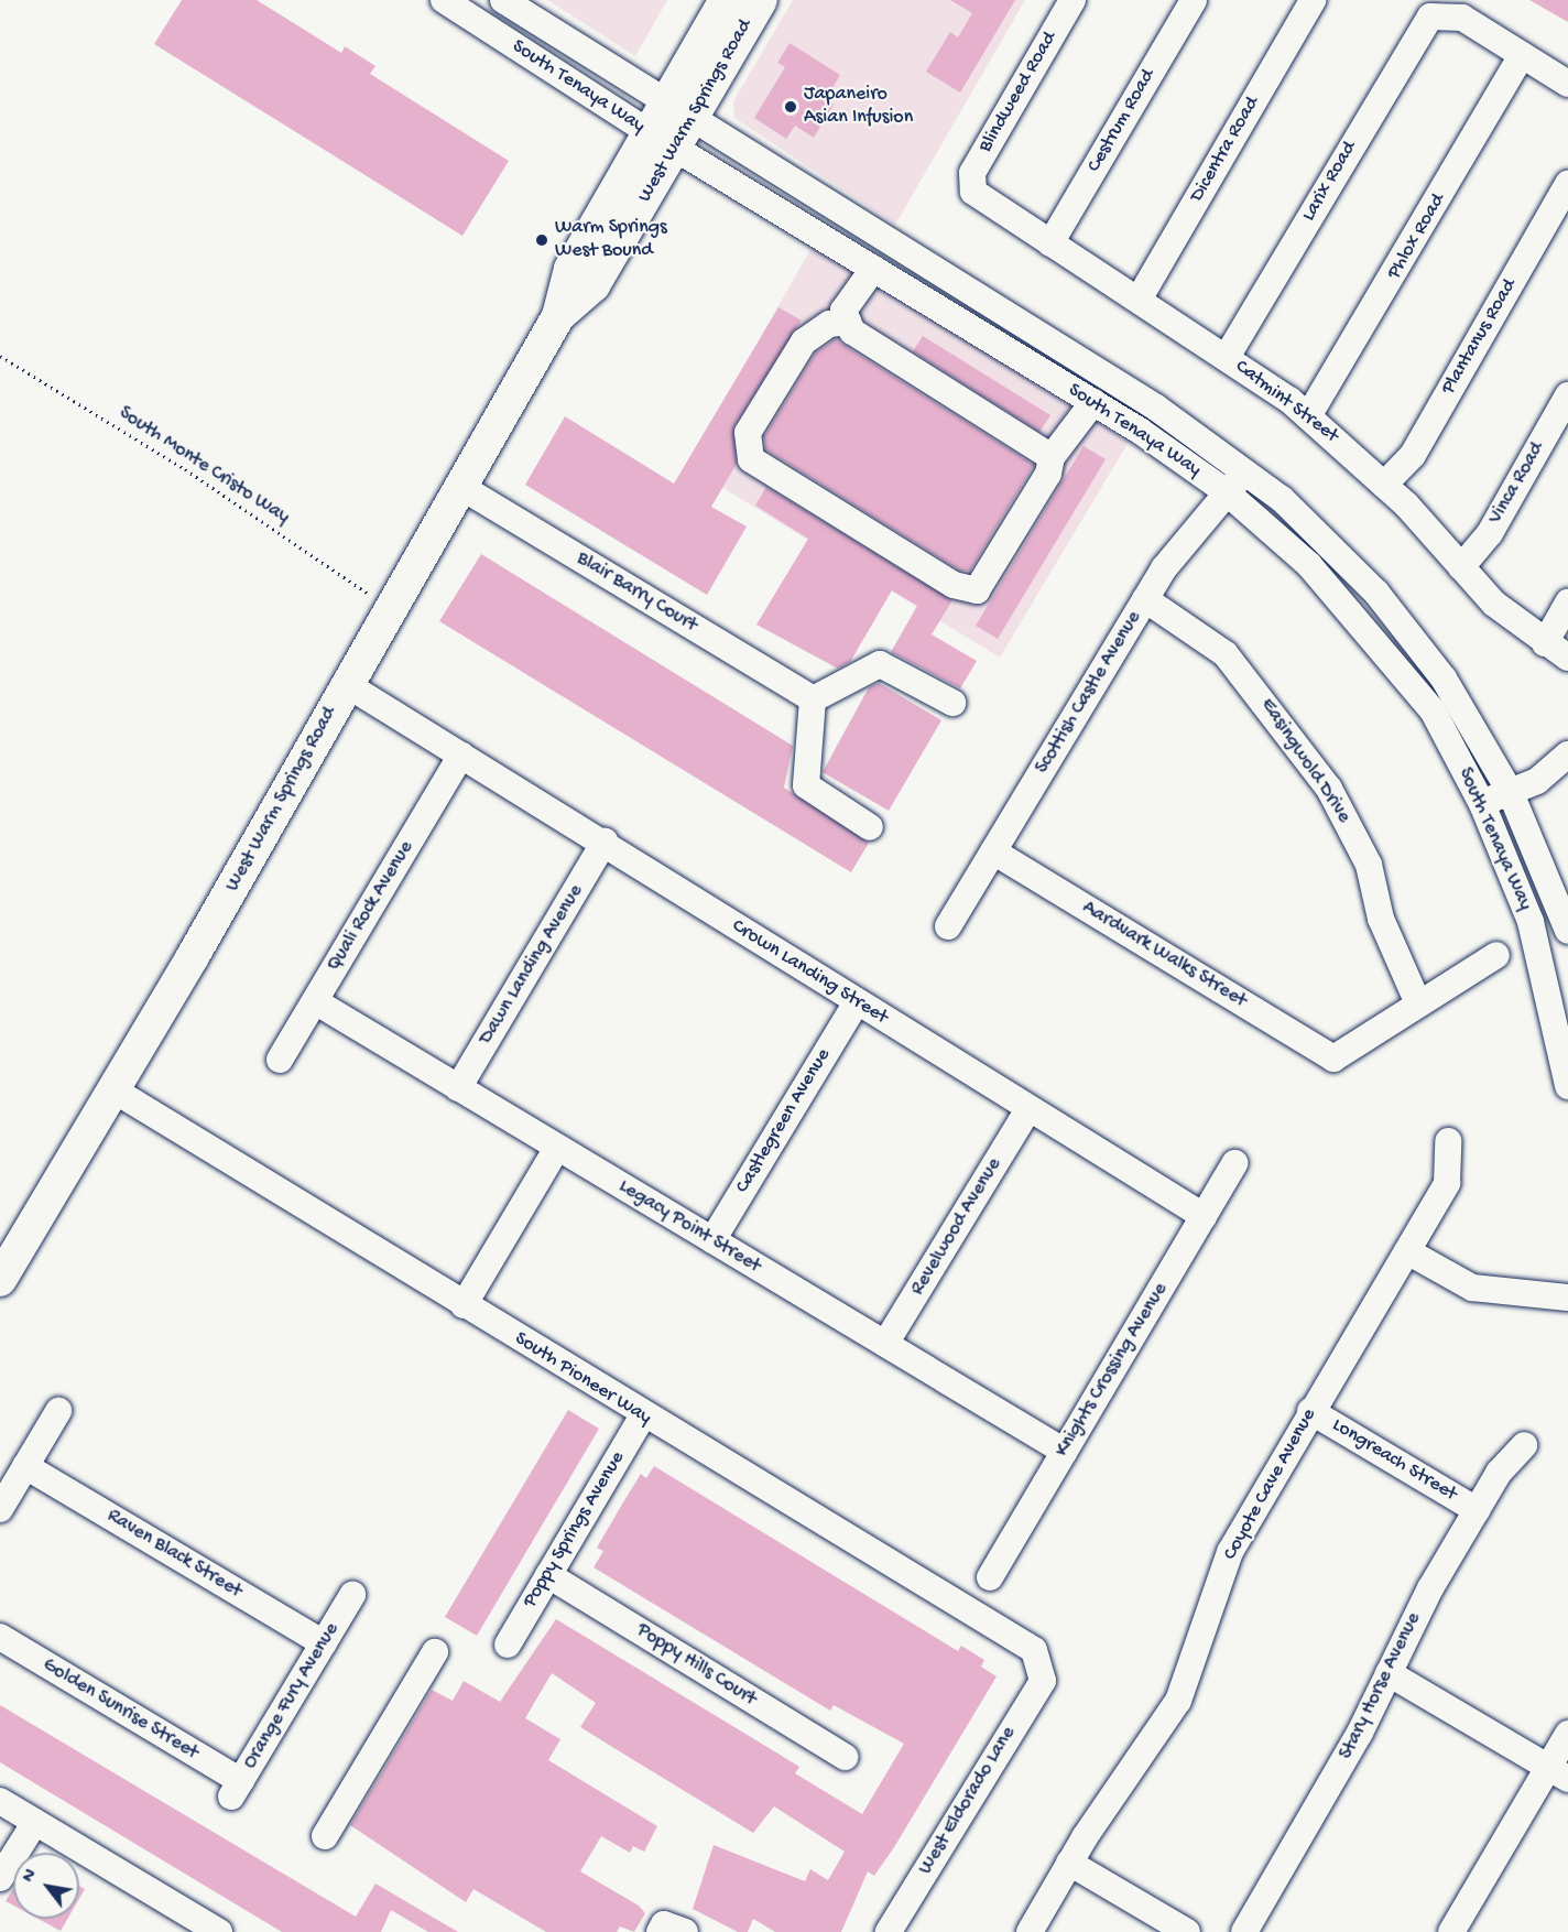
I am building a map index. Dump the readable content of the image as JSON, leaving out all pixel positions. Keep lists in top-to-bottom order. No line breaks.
{"streets":{"main road":["West Warm Springs Road"],"street":["South Tenaya Way","Blindweed Road","Cestrum Road","Dicentra Road","Larix Road","Phlox Road","Plantanus Road","Catmint Street","Vinca Road","Blair Barry Court","Scottish Castle Avenue","Easingwold Drive","Quali Rock Avenue","Aardvark Walks Street","Dawn Landing Avenue","Crown Landing Street","Castlegreen Avenue","Legacy Point Street","Revelwood Avenue","Knights Crossing Avenue","South Pioneer Way","Longreach Street","Coyote Cave Avenue","Poppy Springs Avenue","Raven Black Street","Poppy Hills Court","Stary Horse Avenue","Orange Fury Avenue","Golden Sunrise Street","West Eldorado Lane"],"path":["South Monte Cristo Way"]},"crossings":[["South Tenaya Way","West Warm Springs Road"],["South Tenaya Way","Scottish Castle Avenue"],["Blindweed Road","Catmint Street"],["West Warm Springs Road","South Monte Cristo Way"],["West Warm Springs Road","Blair Barry Court"],["West Warm Springs Road","Crown Landing Street"],["West Warm Springs Road","South Pioneer Way"],["Cestrum Road","Catmint Street"],["Dicentra Road","Catmint Street"],["Larix Road","Phlox Road"],["Larix Road","Catmint Street"],["Phlox Road","Catmint Street"],["Plantanus Road","Catmint Street"],["Catmint Street","Vinca Road"],["Scottish Castle Avenue","Easingwold Drive"],["Scottish Castle Avenue","Aardvark Walks Street"],["Easingwold Drive","Aardvark Walks Street"],["Quali Rock Avenue","Crown Landing Street"],["Quali Rock Avenue","Legacy Point Street"],["Dawn Landing Avenue","Crown Landing Street"],["Dawn Landing Avenue","Legacy Point Street"],["Crown Landing Street","Castlegreen Avenue"],["Crown Landing Street","Revelwood Avenue"],["Crown Landing Street","Knights Crossing Avenue"],["Castlegreen Avenue","Legacy Point Street"],["Legacy Point Street","Revelwood Avenue"],["Legacy Point Street","Knights Crossing Avenue"],["South Pioneer Way","Poppy Springs Avenue"],["South Pioneer Way","West Eldorado Lane"],["Longreach Street","Coyote Cave Avenue"],["Longreach Street","Stary Horse Avenue"],["Poppy Springs Avenue","Poppy Hills Court"],["Raven Black Street","Orange Fury Avenue"],["Orange Fury Avenue","Golden Sunrise Street"]],"places":["Japaneiro Asian Infusion","Warm Springs West Bound"],"north":"top left"}
